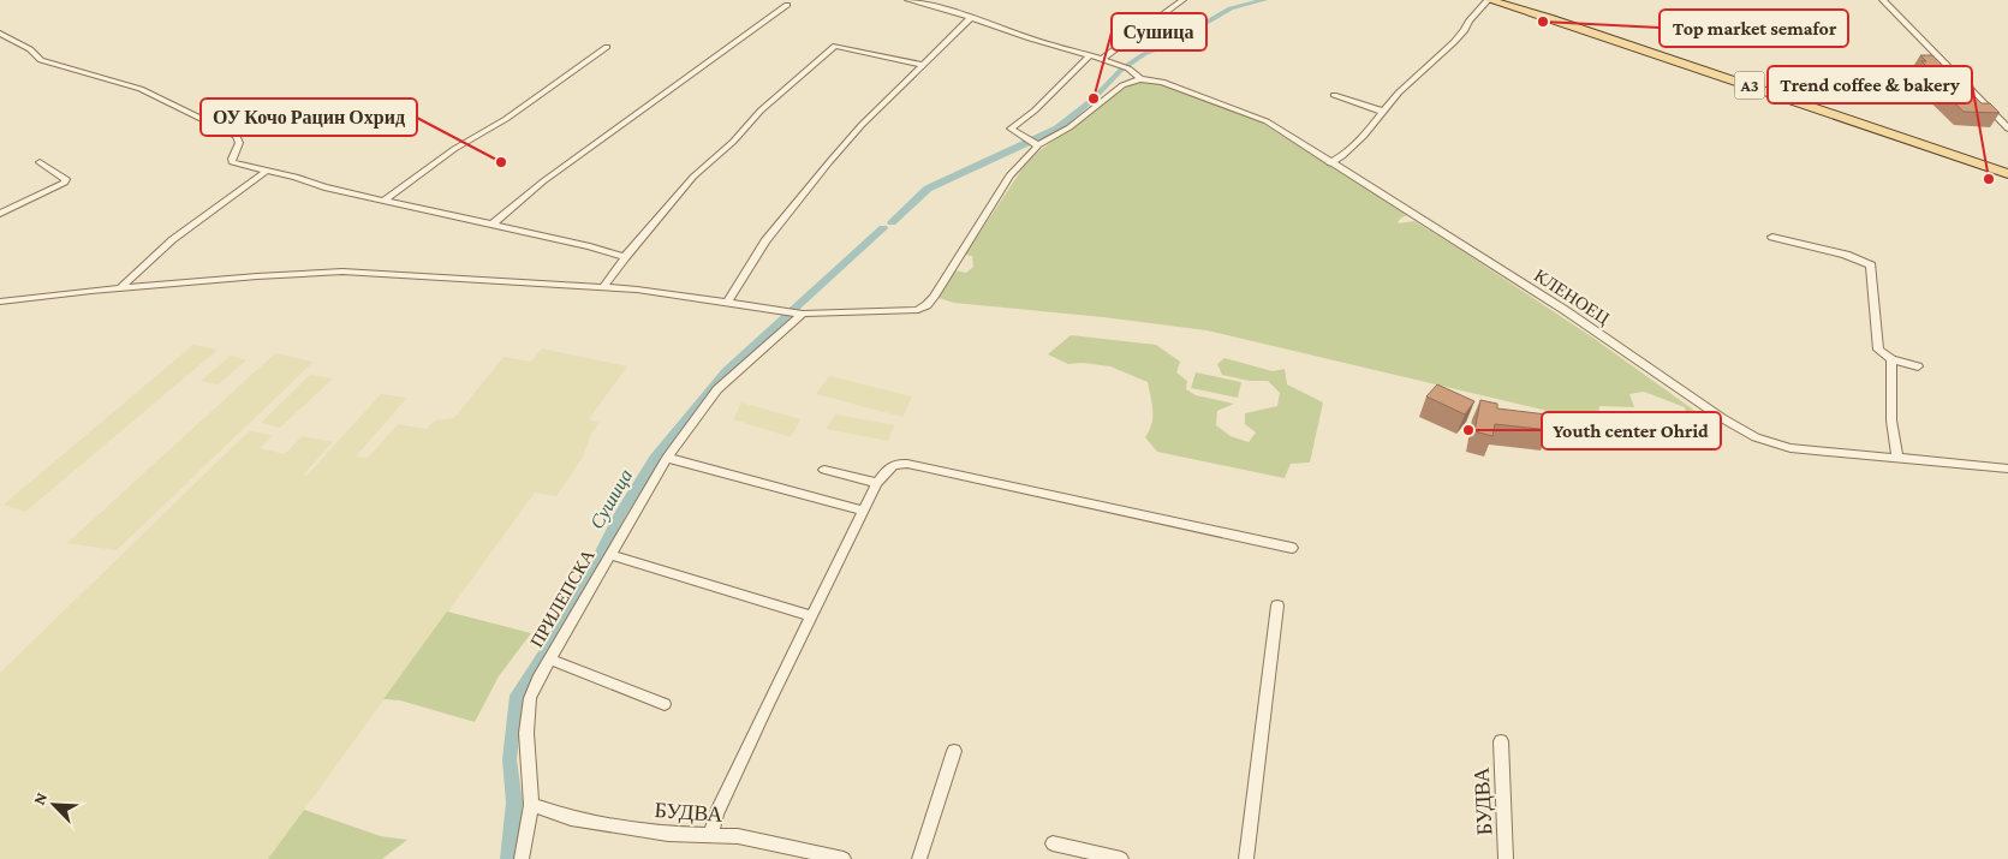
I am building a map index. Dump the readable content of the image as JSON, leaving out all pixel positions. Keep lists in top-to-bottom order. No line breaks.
{"streets":{"main road":["A3"],"street":["КЛЕНОЕЦ","ПРИЛЕПСКА","БУДВА"]},"crossings":[["ПРИЛЕПСКА","БУДВА"]],"water":["Сушица"],"places":["Top market semafor","Сушица","ОУ Кочо Рацин Охрид","Trend coffee & bakery","Youth center Ohrid"],"north":"top left"}
